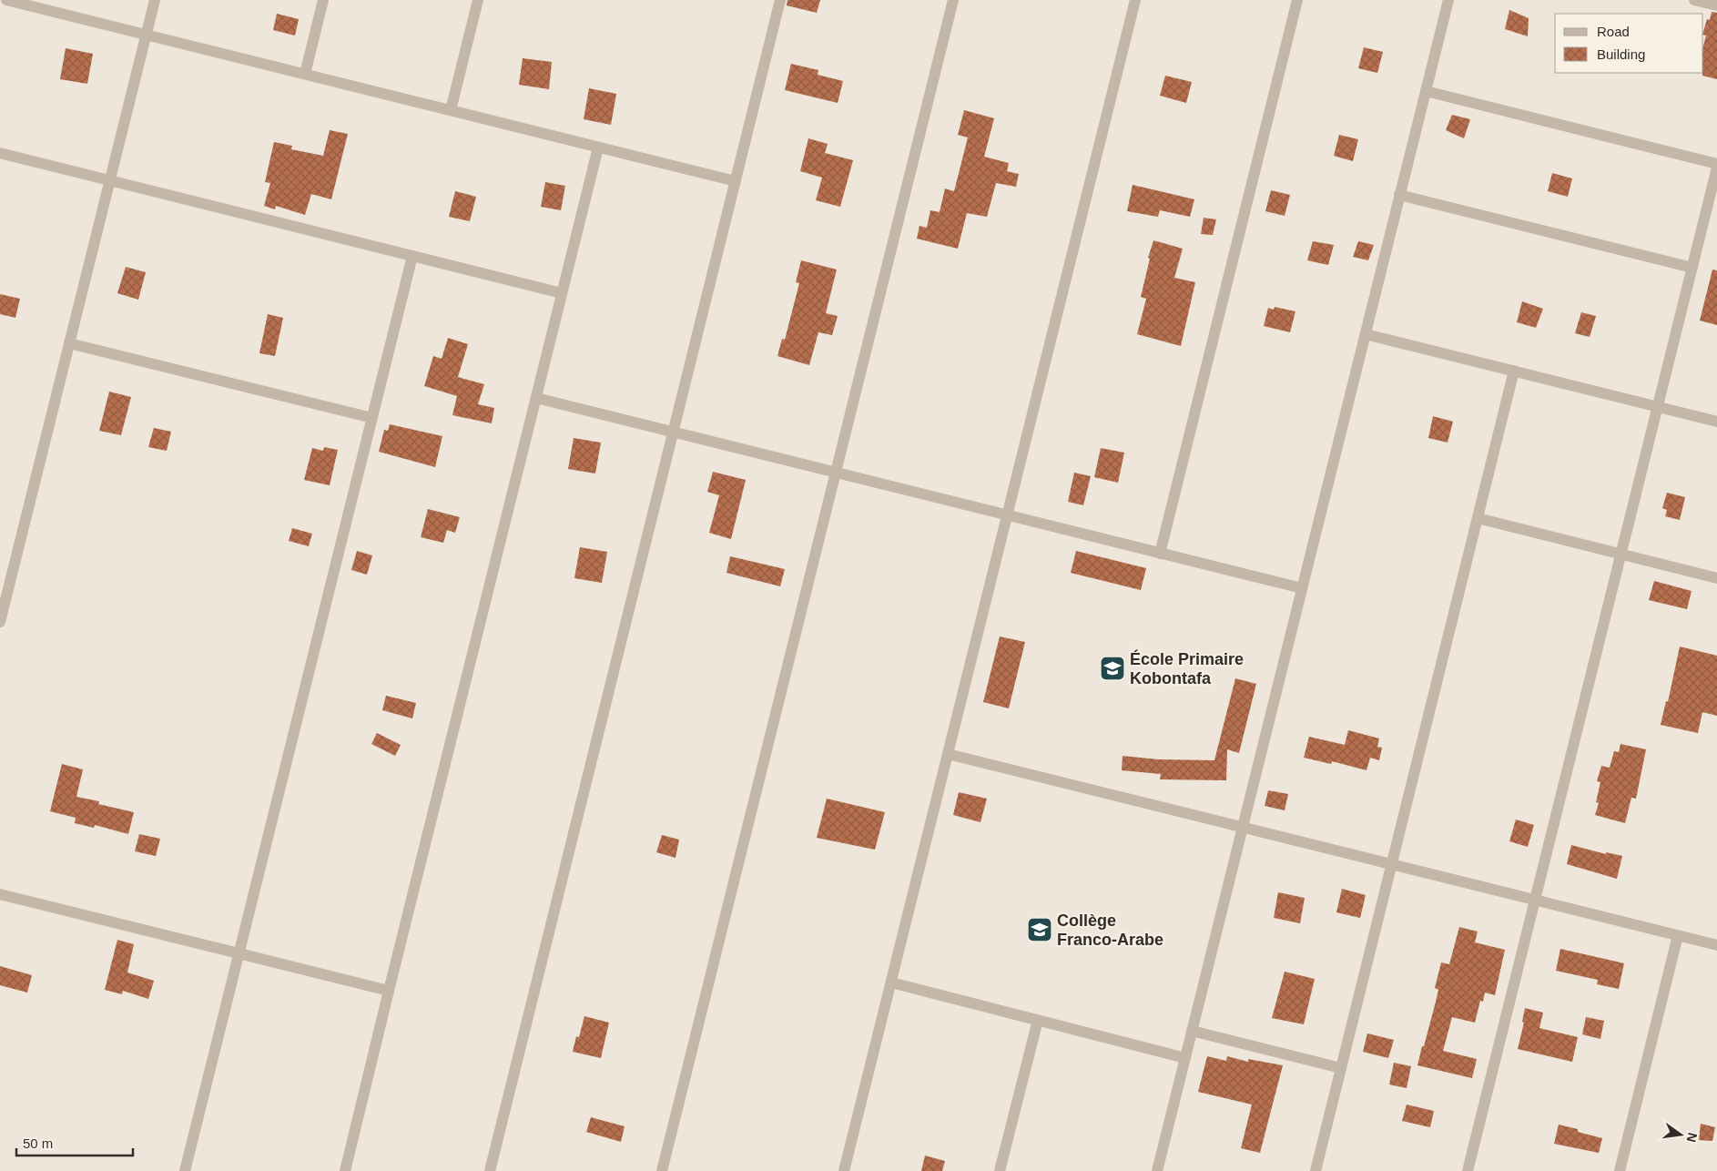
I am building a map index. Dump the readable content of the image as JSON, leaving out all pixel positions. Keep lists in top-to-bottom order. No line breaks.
{"places":{"school or university":["École Primaire Kobontafa","Collège Franco-Arabe"]},"legend":["Road","Building"],"scale_bar":"50 m","north":"right"}
